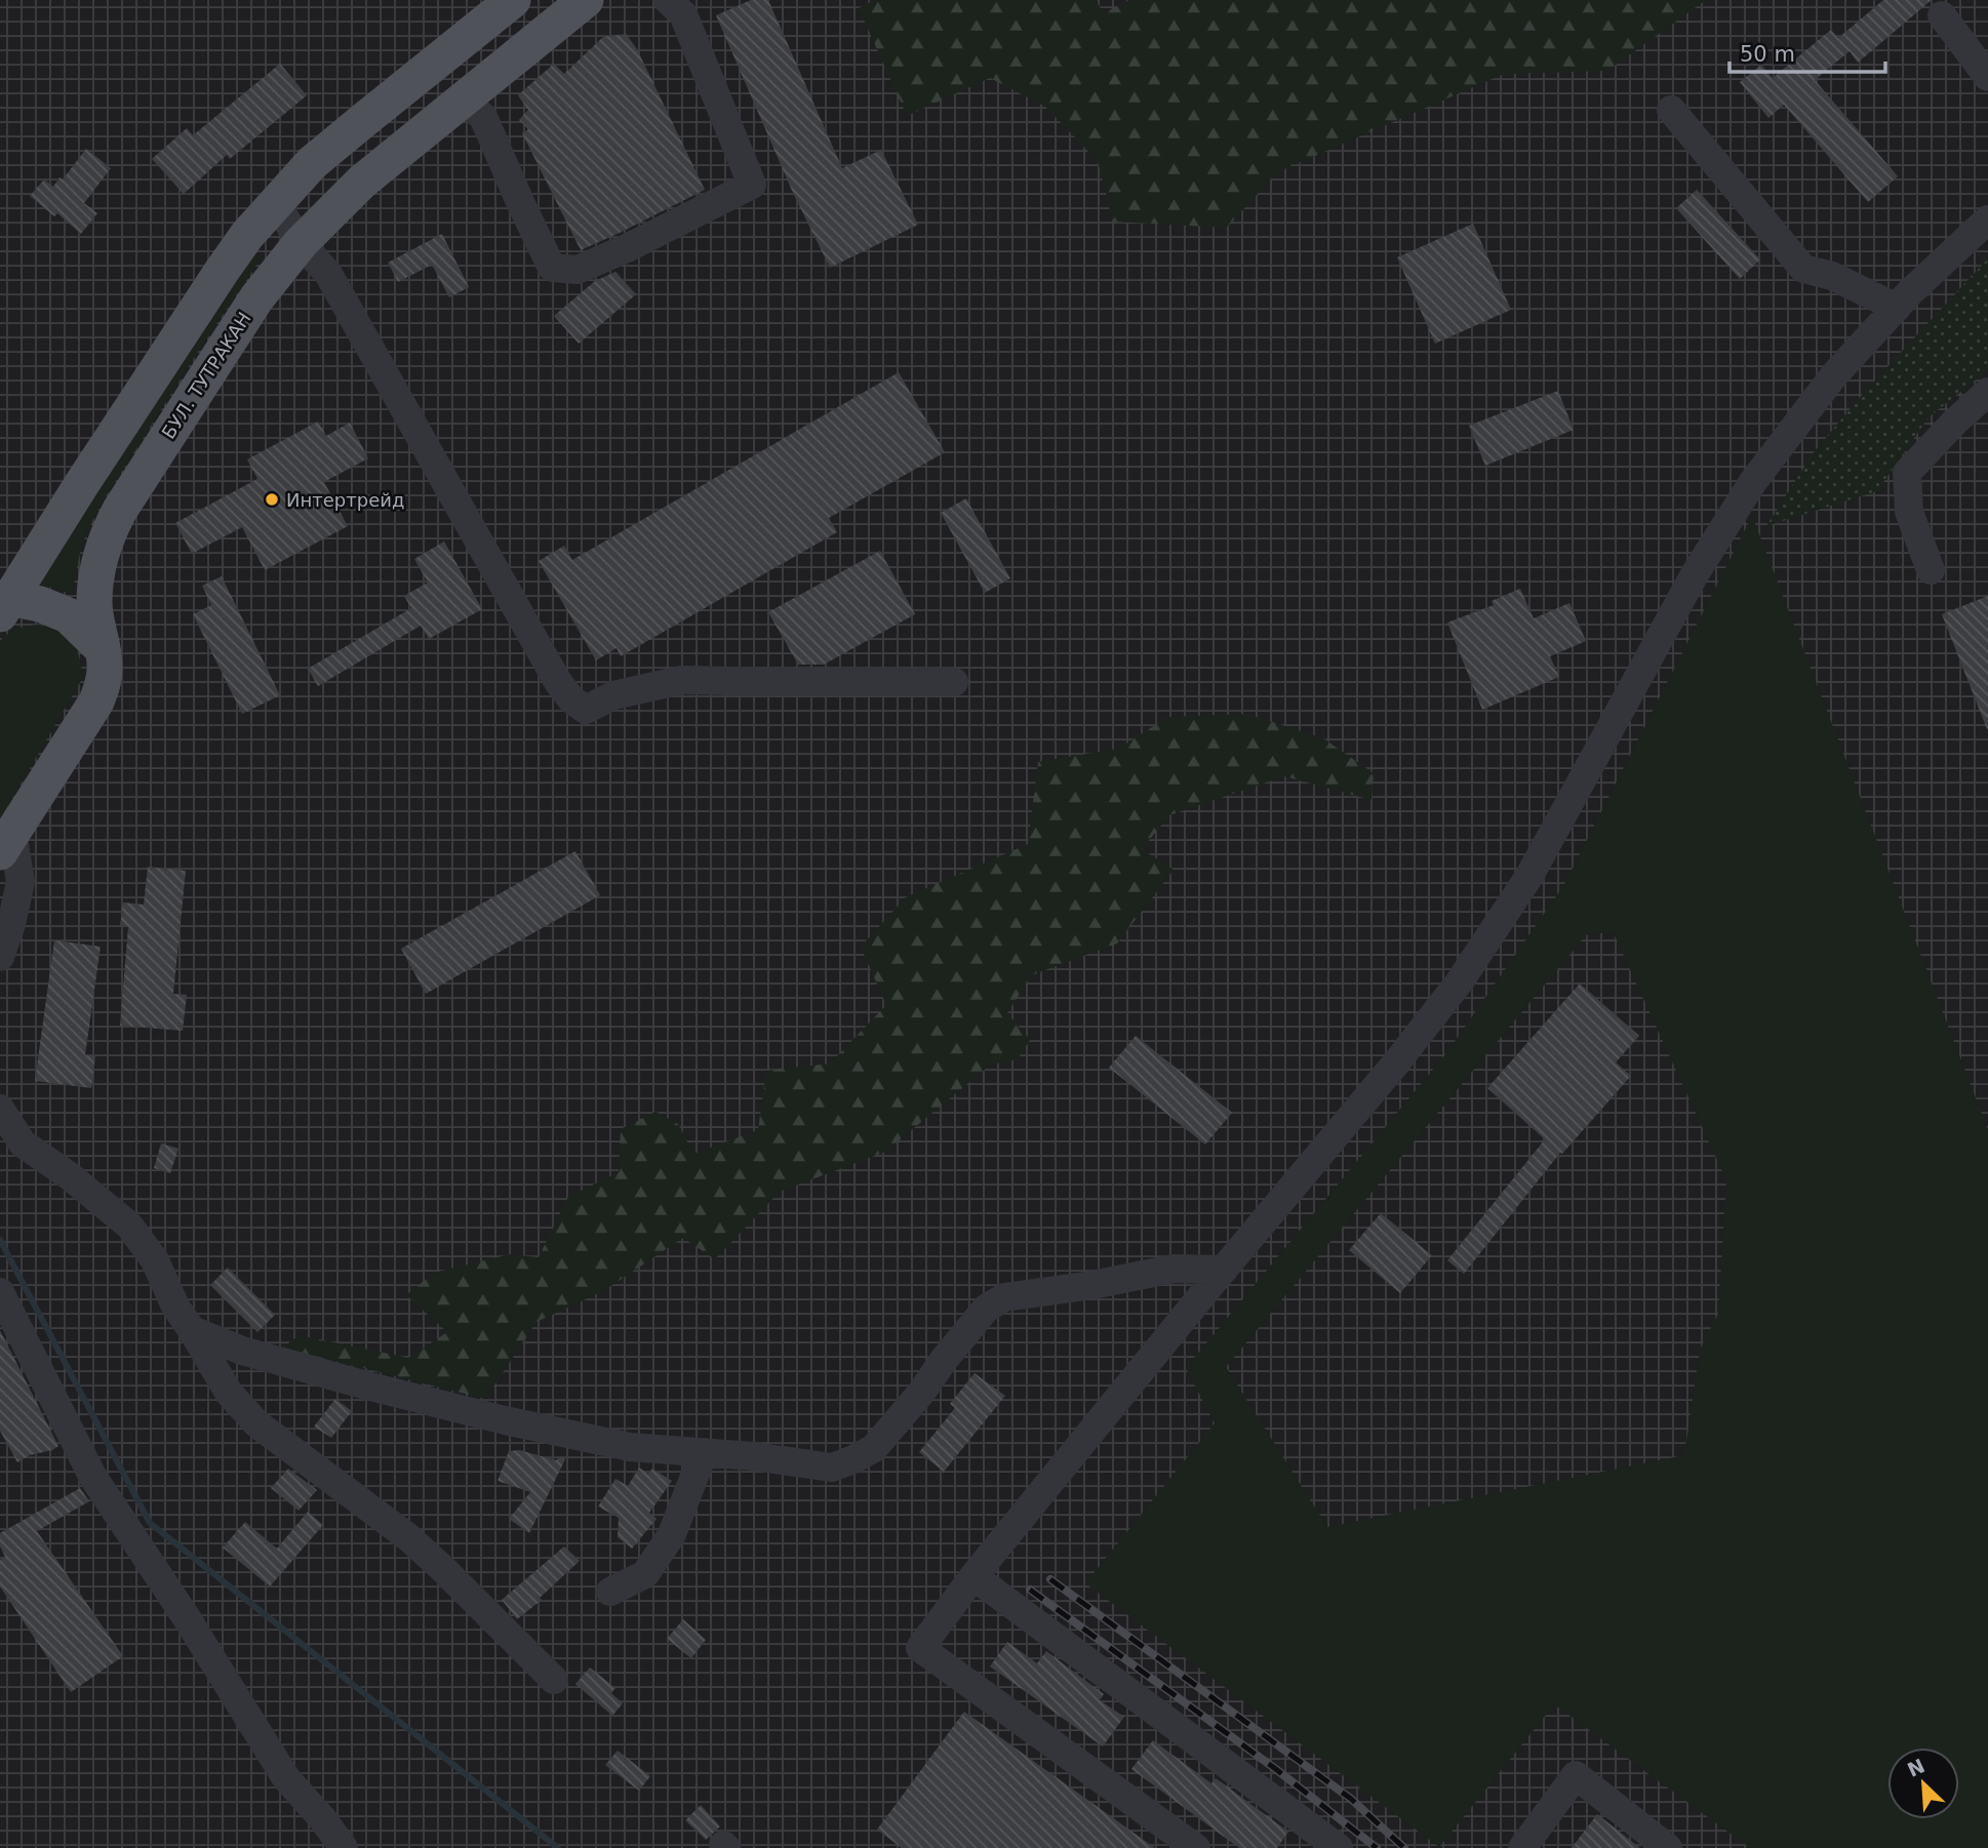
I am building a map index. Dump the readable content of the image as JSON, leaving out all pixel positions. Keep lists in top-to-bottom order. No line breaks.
{"streets":{"main road":["БУЛ. ТУТРАКАН"]},"places":["Интертрейд"],"scale_bar":"50 m","north":"top left"}
